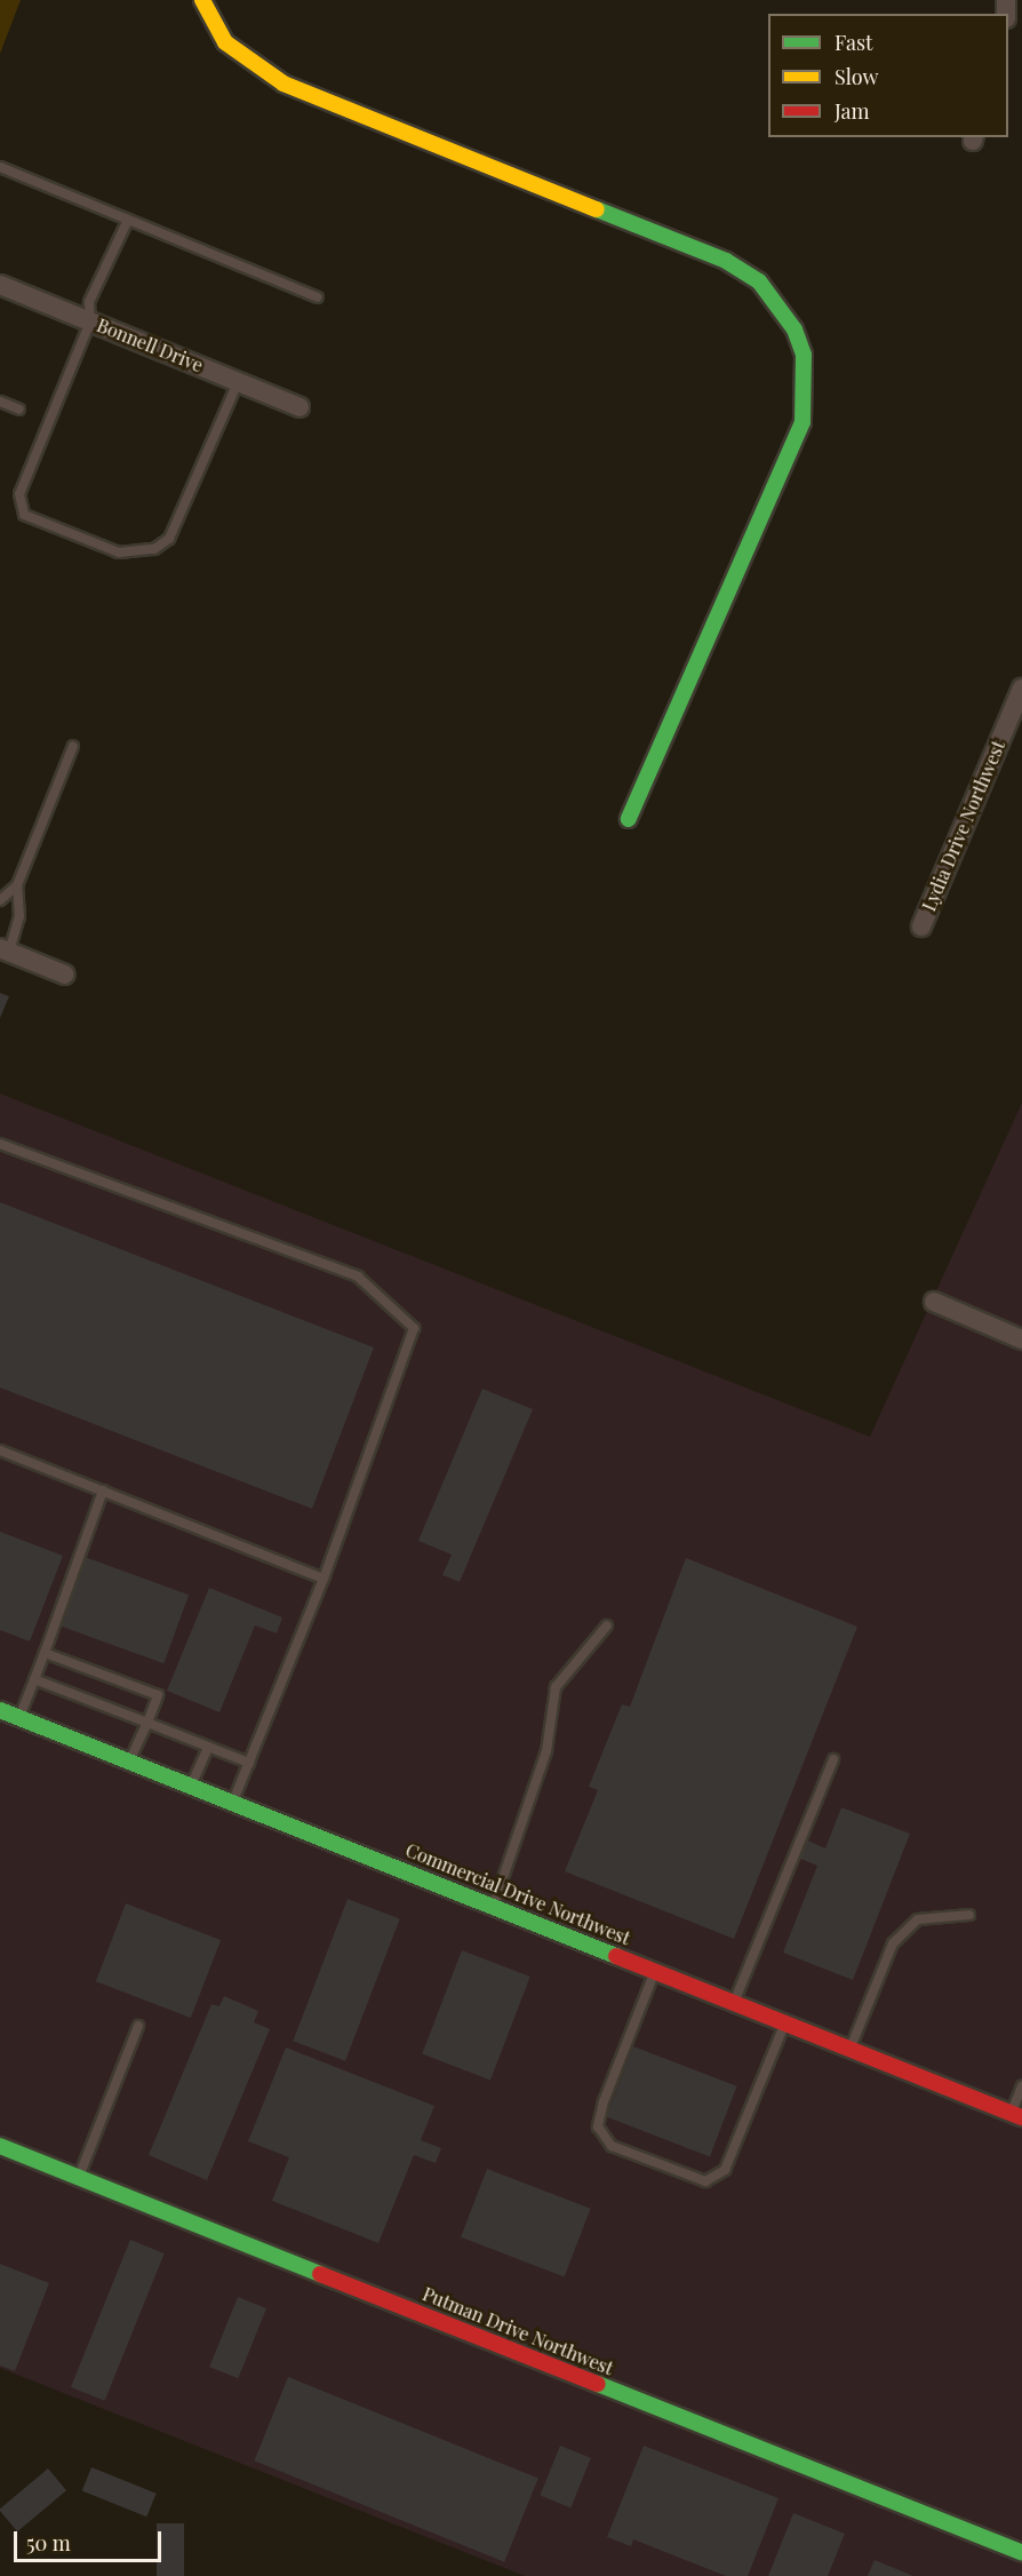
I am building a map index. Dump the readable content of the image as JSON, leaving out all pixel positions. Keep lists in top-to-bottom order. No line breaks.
{"streets":{"street":["Bonnell Drive","Lydia Drive Northwest","Commercial Drive Northwest","Putman Drive Northwest"]},"legend":["Fast","Slow","Jam"],"scale_bar":"50 m"}
